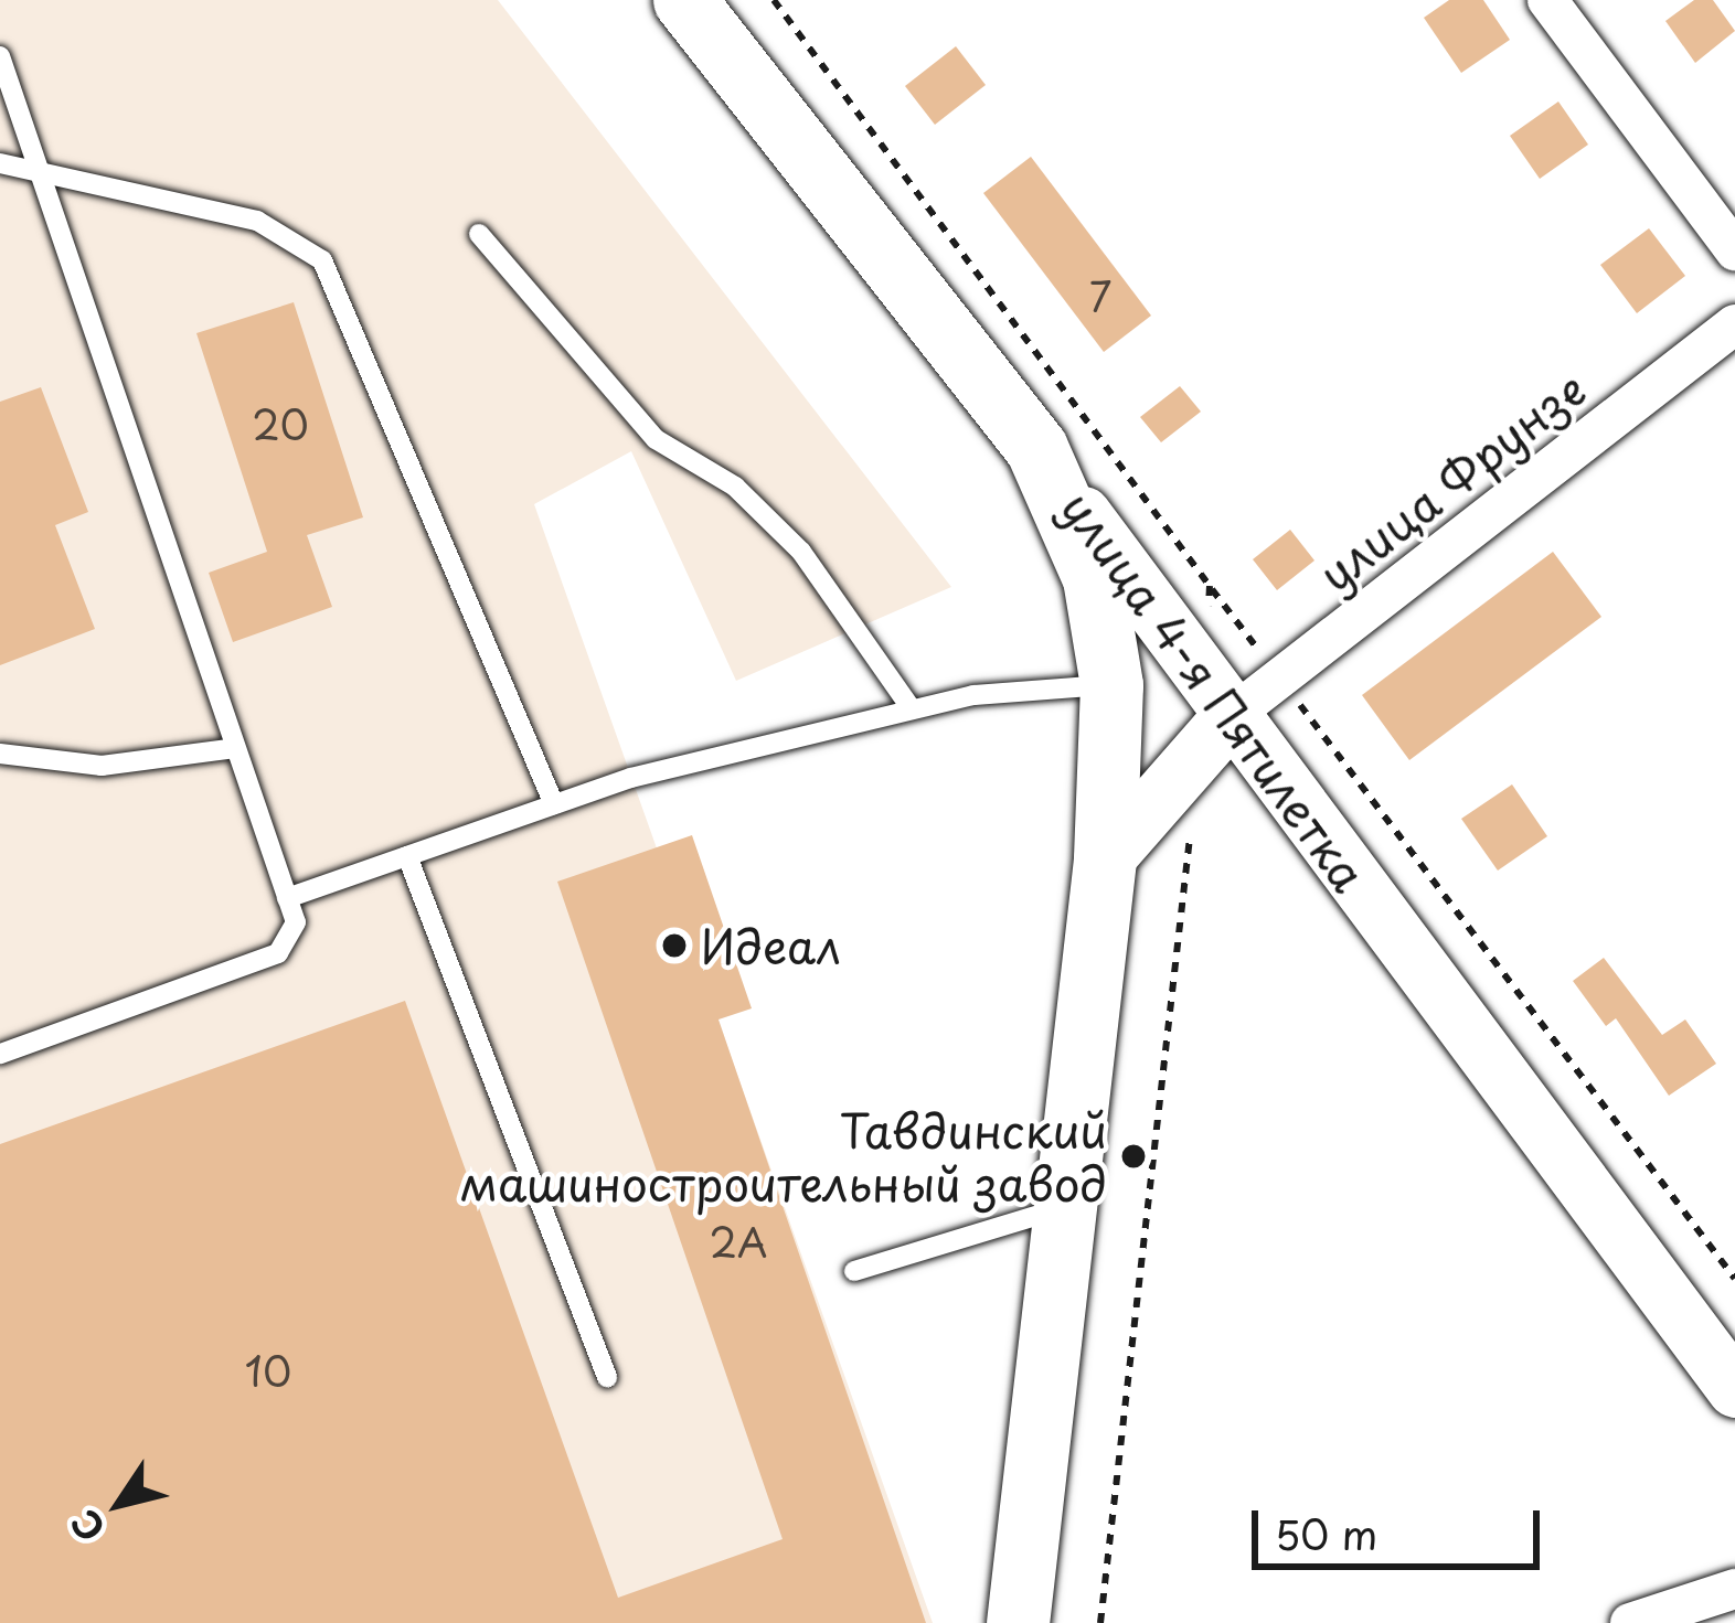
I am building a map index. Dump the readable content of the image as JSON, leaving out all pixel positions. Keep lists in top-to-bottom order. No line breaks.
{"streets":{"main road":["улица 4-я Пятилетка"],"street":["улица Фрунзе"]},"crossings":[["улица Фрунзе","улица 4-я Пятилетка"]],"places":["Идеал","Тавдинский машиностроительный завод"],"house_numbers":["7","20","2А","10"],"scale_bar":"50 m","north":"bottom left"}
